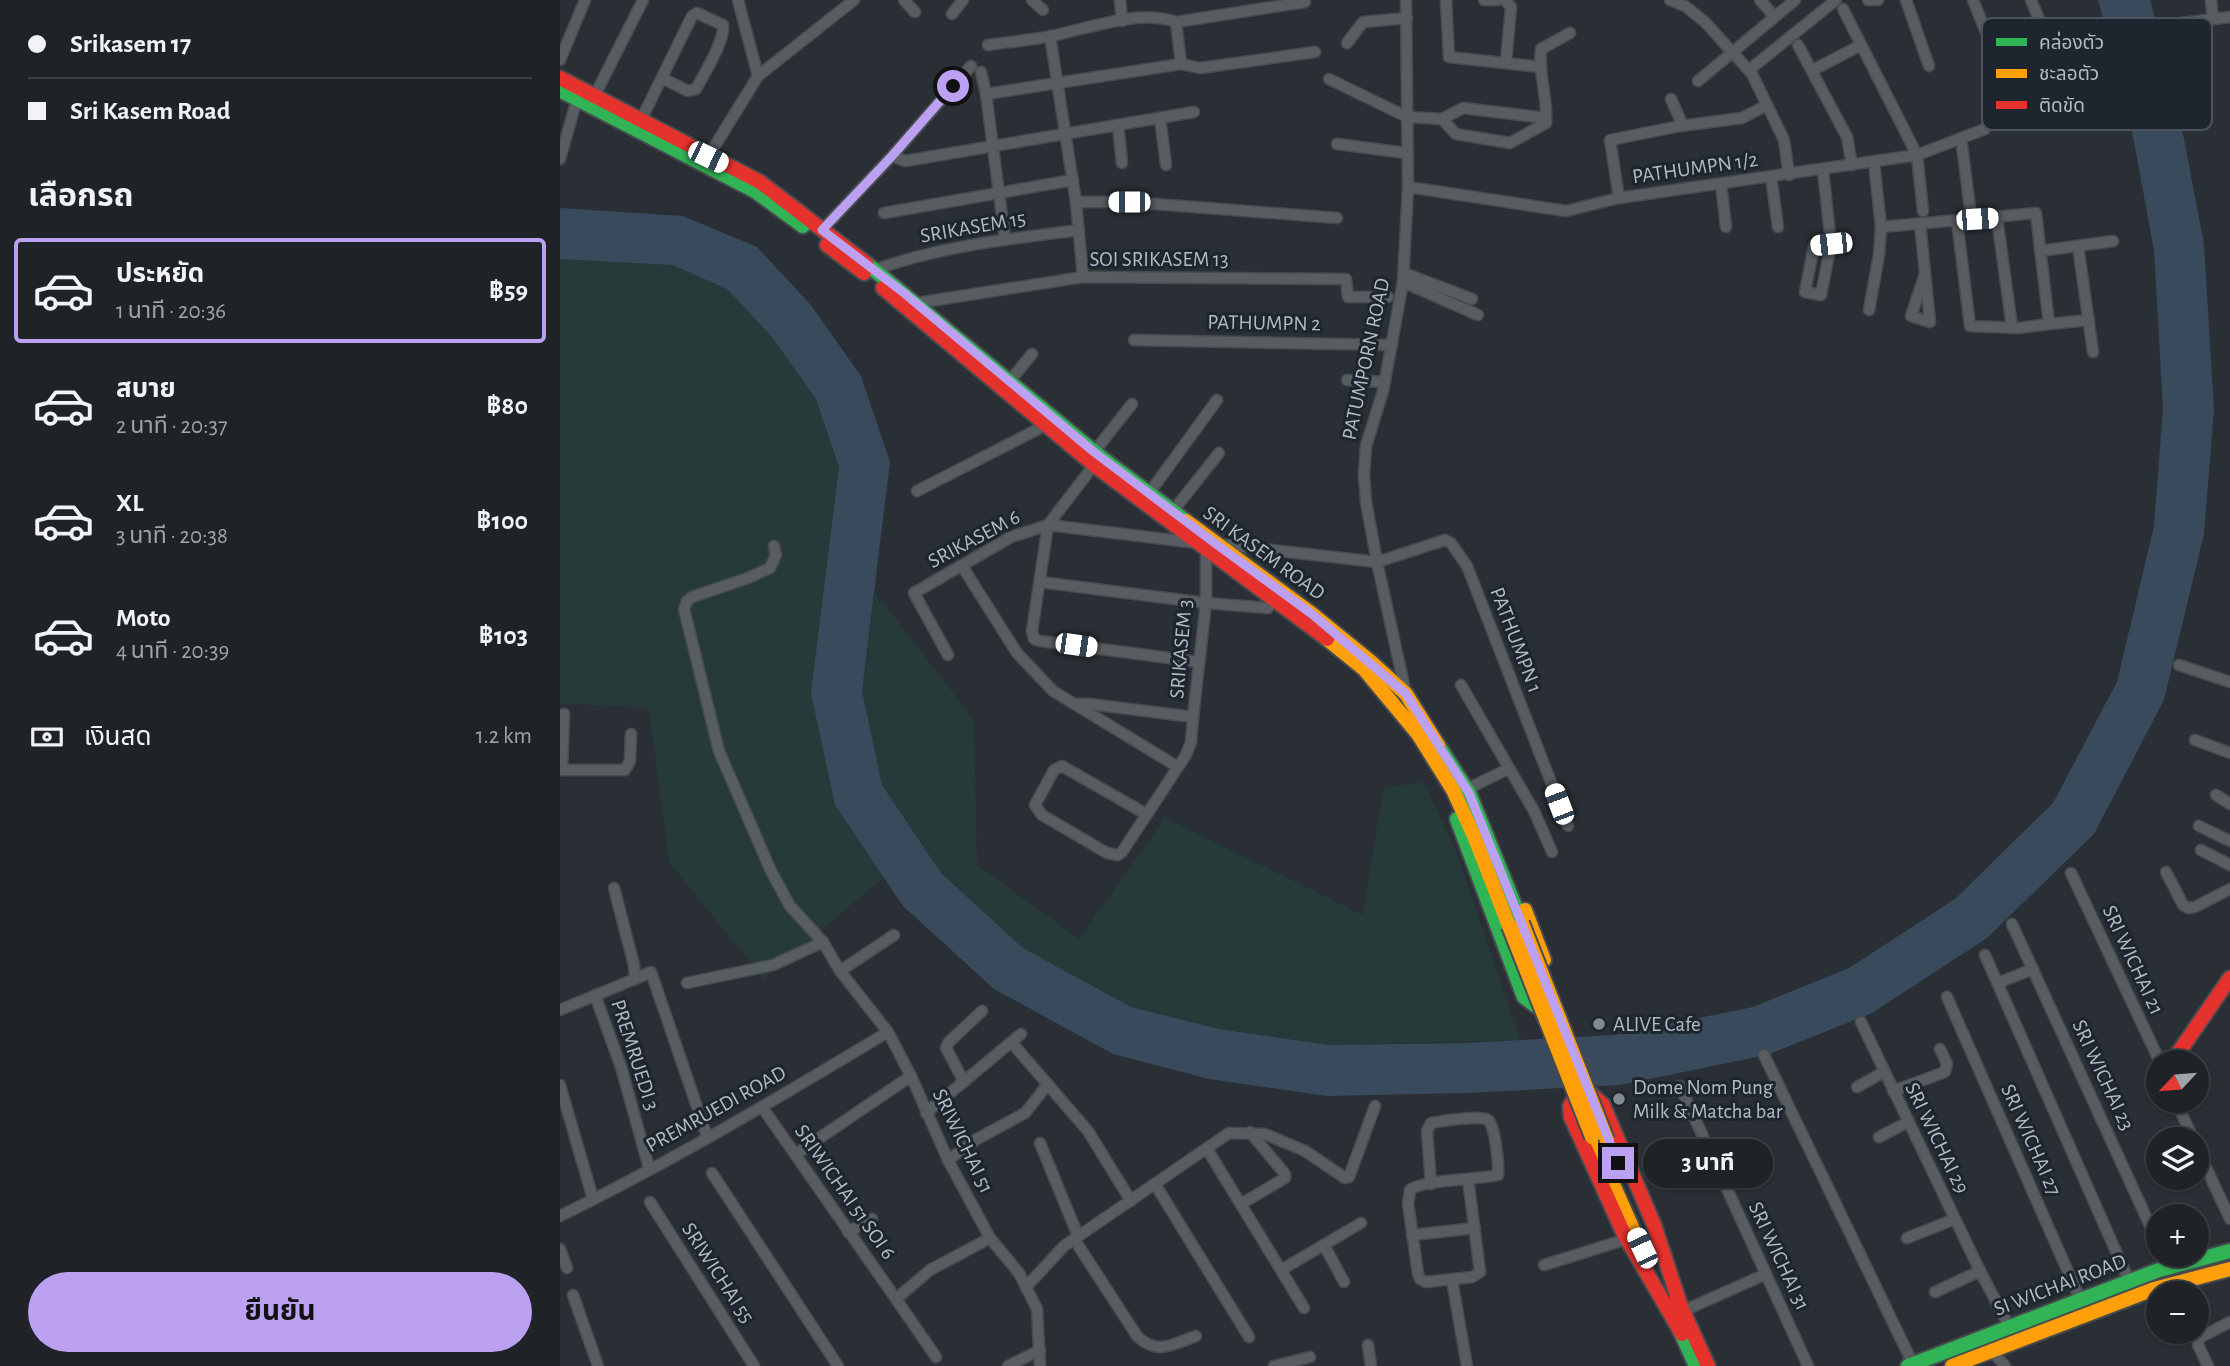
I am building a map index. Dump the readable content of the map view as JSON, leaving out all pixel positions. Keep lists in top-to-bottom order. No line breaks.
{"streets":{"main road":["SRI KASEM ROAD","SI WICHAI ROAD"],"street":["PATHUMPN 1/2","SRIKASEM 15","SOI SRIKASEM 13","PATHUMPN 2","PATUMPORN ROAD","SRIKASEM 6","PATHUMPN 1","SRIKASEM 3","SRI WICHAI 21","PREMRUEDI 3","SRI WICHAI 23","PREMRUEDI ROAD","SRI WICHAI 29","SRI WICHAI 27","SRIWICHAI 51","SRIWICHAI 51 SOI 6","SRI WICHAI 31","SRIWICHAI 55"]},"crossings":[["PATHUMPN 1/2","PATUMPORN ROAD"],["SRIKASEM 15","SRI KASEM ROAD"],["SOI SRIKASEM 13","SRI KASEM ROAD"],["PATHUMPN 2","PATUMPORN ROAD"],["PATUMPORN ROAD","SRI KASEM ROAD"],["PATUMPORN ROAD","PATHUMPN 1"],["SRIKASEM 6","SRI KASEM ROAD"],["SRI KASEM ROAD","SRIKASEM 3"],["PREMRUEDI 3","PREMRUEDI ROAD"],["PREMRUEDI ROAD","SRIWICHAI 51"],["PREMRUEDI ROAD","SRIWICHAI 51 SOI 6"],["SRI WICHAI 29","SI WICHAI ROAD"],["SRI WICHAI 27","SI WICHAI ROAD"]],"places":["ALIVE Cafe","Dome Nom Pung Milk & Matcha bar"],"legend":["คล่องตัว","ชะลอตัว","ติดขัด"],"north":"bottom left","page":{"banner":["Srikasem 17","Sri Kasem Road"],"heading":"เลือกรถ","list":[{"name":"ประหยัด","note":"1 นาที · 20:36","value":"฿59"},{"name":"สบาย","note":"2 นาที · 20:37","value":"฿80"},{"name":"XL","note":"3 นาที · 20:38","value":"฿100"},{"name":"Moto","note":"4 นาที · 20:39","value":"฿103"}],"pay":["เงินสด","1.2 km"],"map_buttons":["+","−"],"bubble":"3 นาที","buttons":"ยืนยัน"}}
